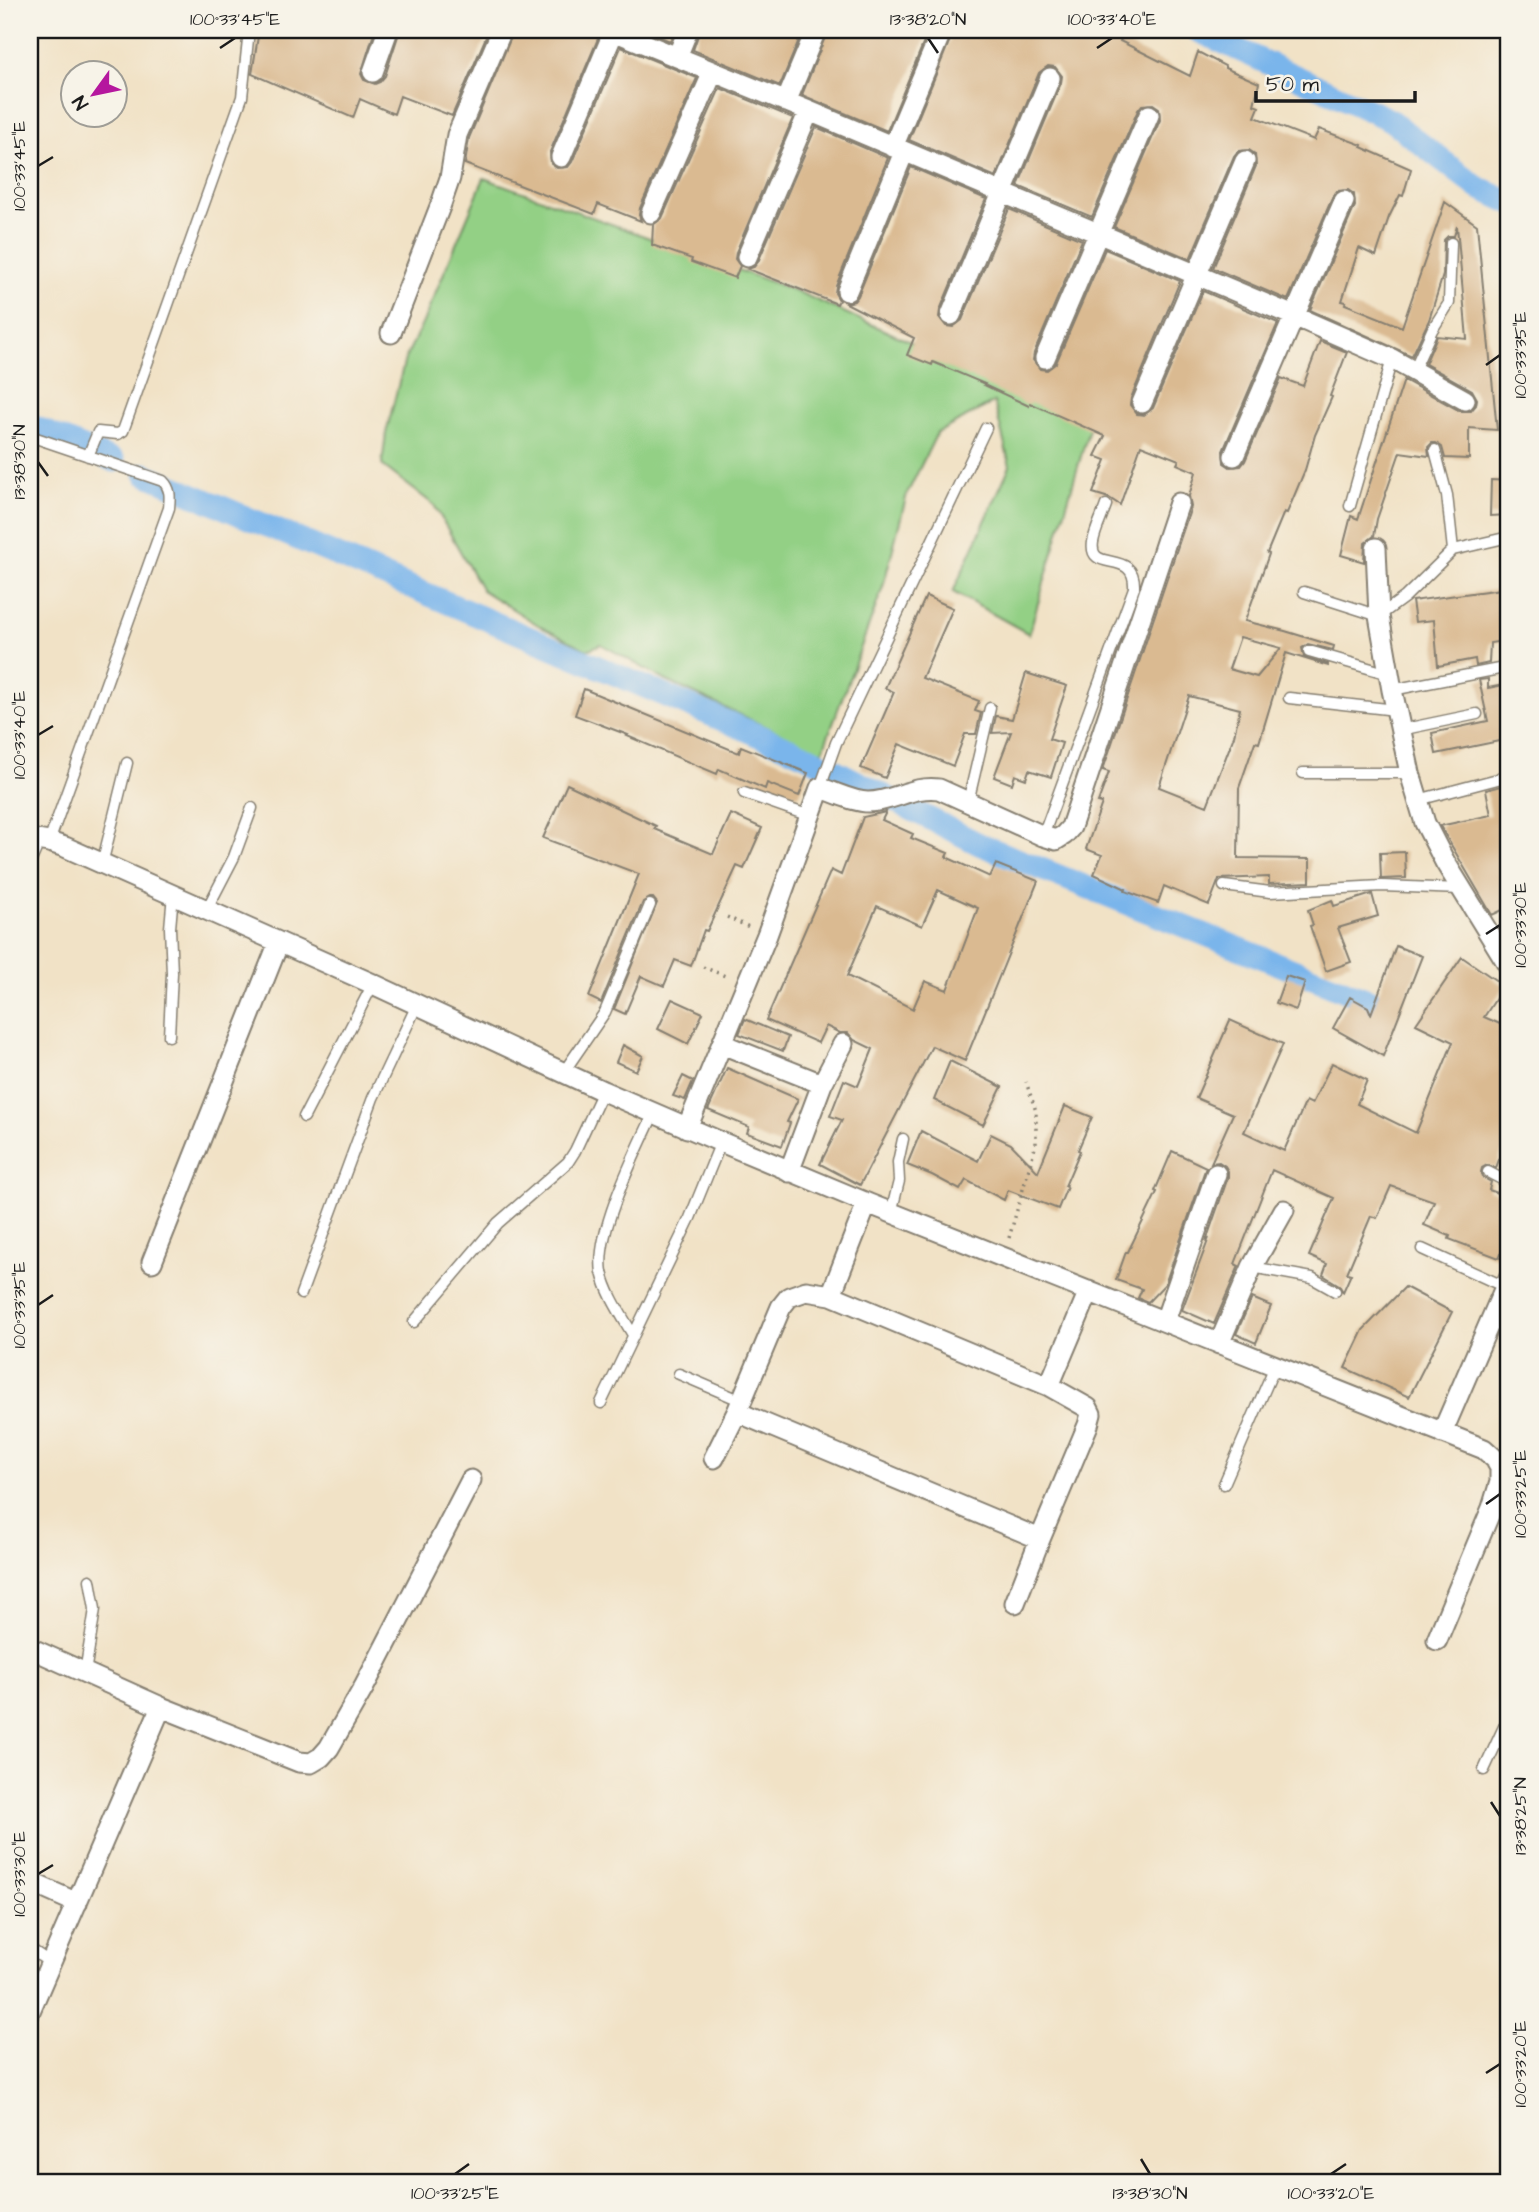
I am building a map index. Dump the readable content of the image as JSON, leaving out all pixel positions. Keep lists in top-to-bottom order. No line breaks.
{"scale_bar":"50 m","north":"bottom left","coordinates":["100°33'45\"E","13°38'20\"N","100°33'40\"E","100°33'35\"E","13°38'30\"N","100°33'30\"E","100°33'25\"E","13°38'25\"N","100°33'20\"E"]}
